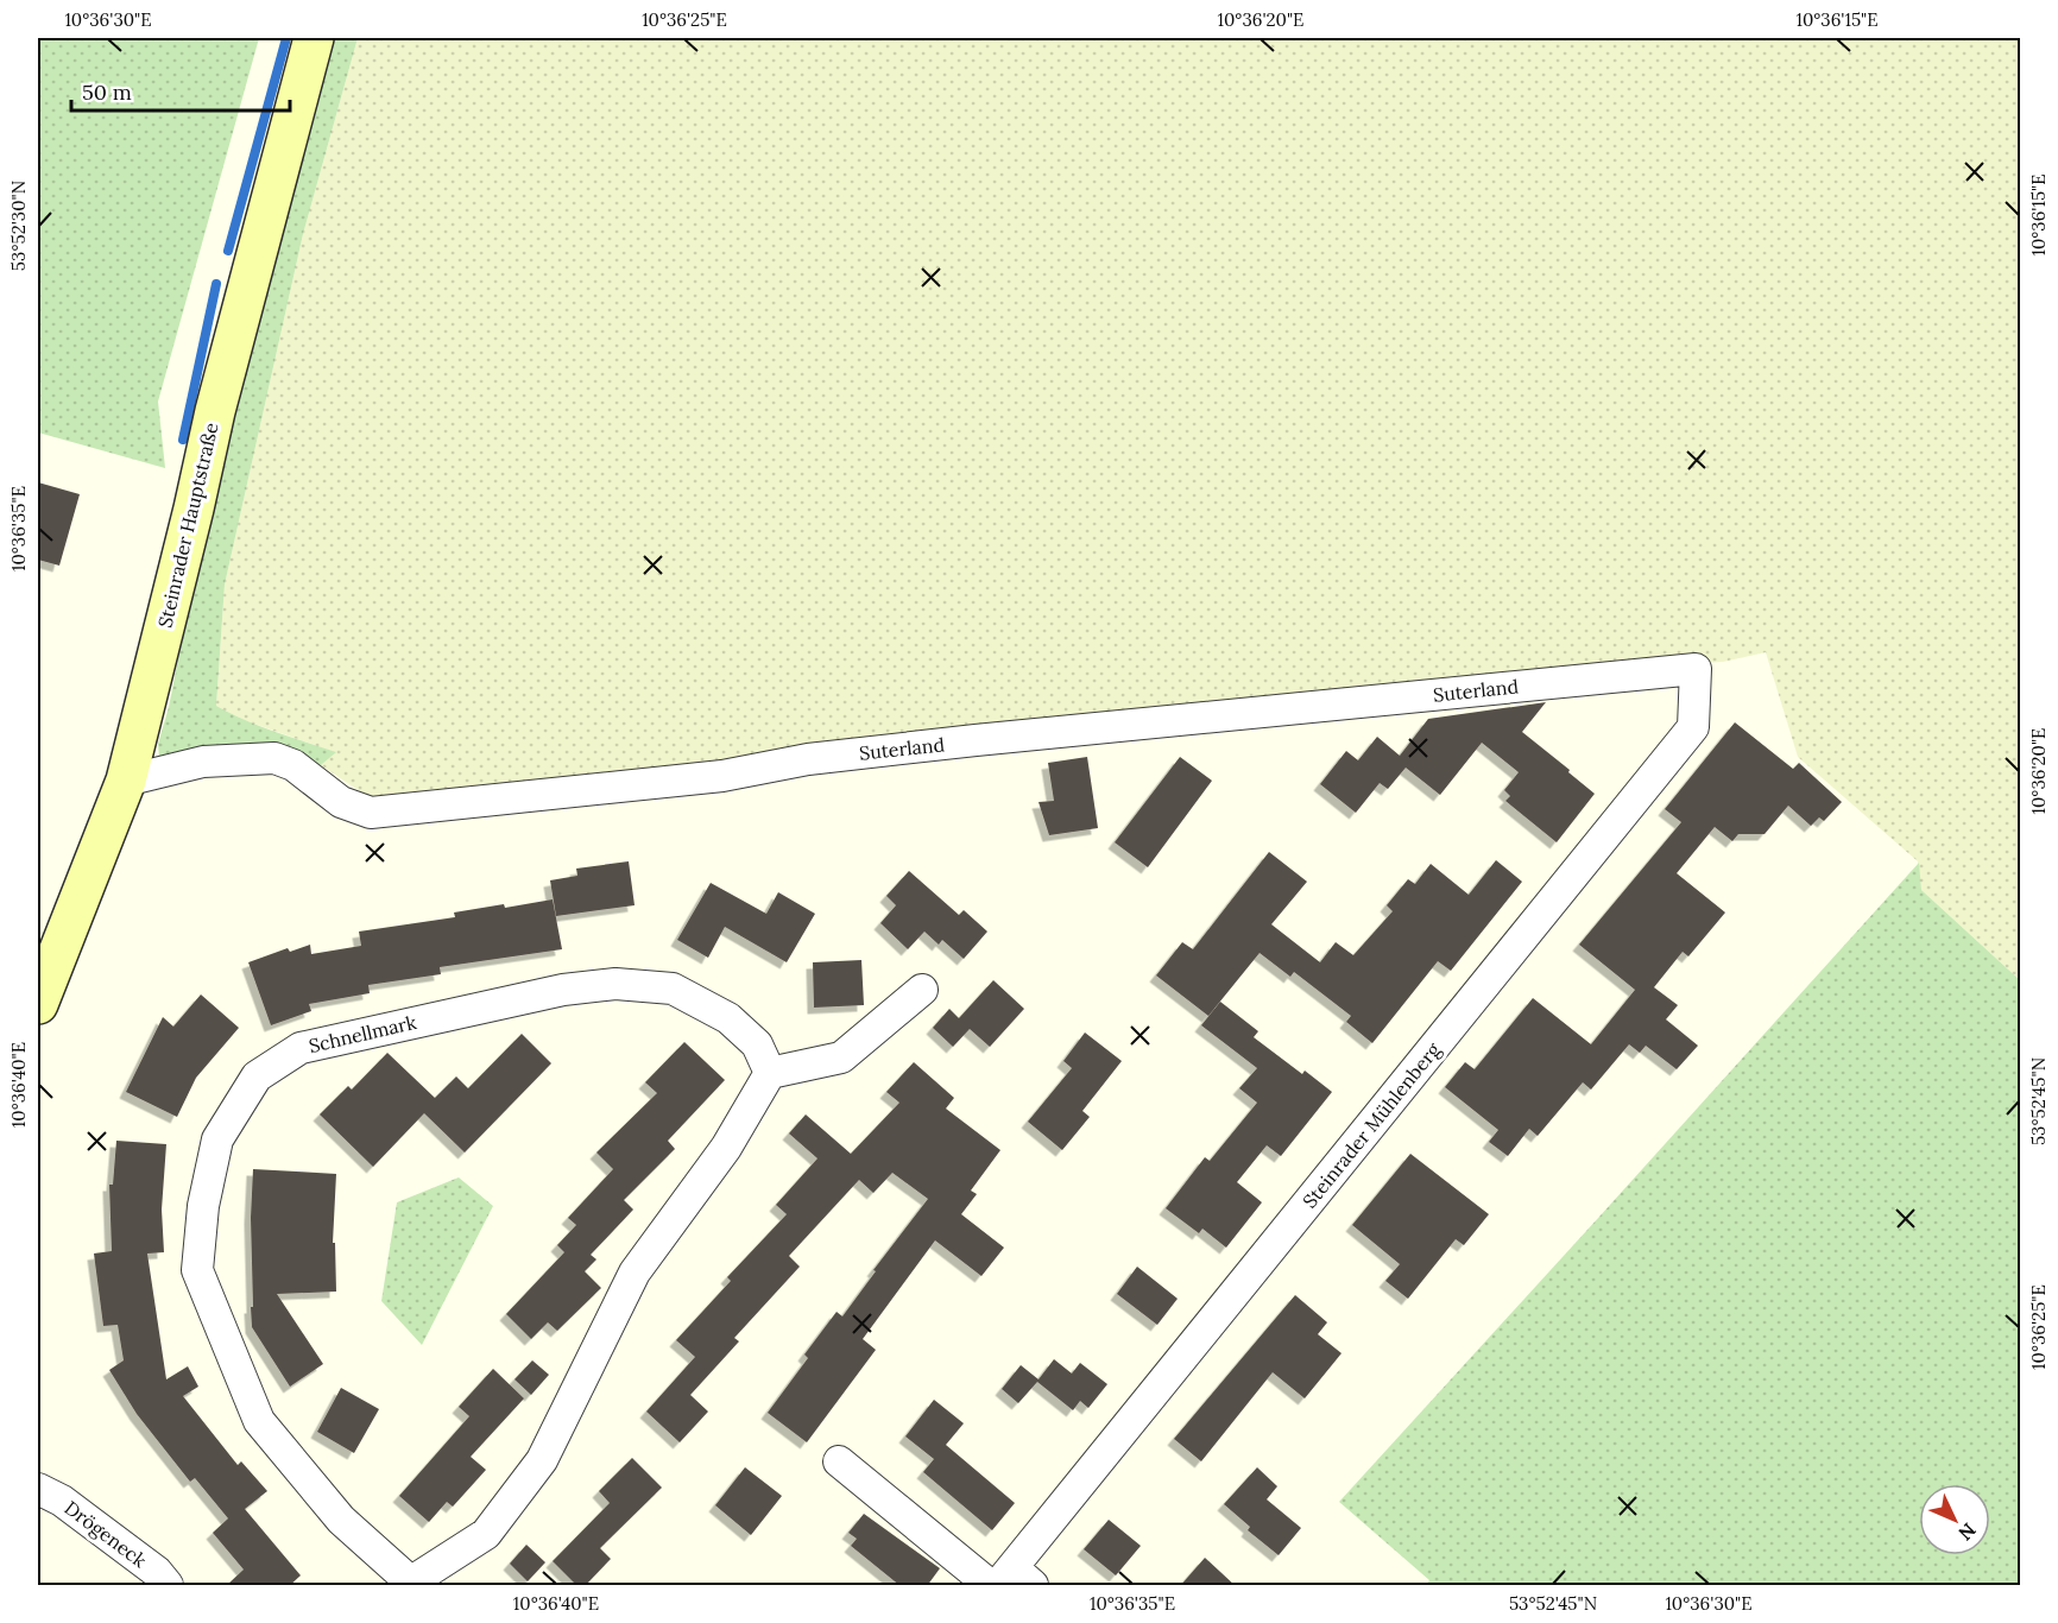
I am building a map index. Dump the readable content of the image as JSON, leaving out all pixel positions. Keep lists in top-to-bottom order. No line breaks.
{"streets":{"main road":["Steinrader Hauptstraße"],"street":["Suterland","Schnellmark","Steinrader Mühlenberg","Drögeneck"]},"crossings":[["Steinrader Hauptstraße","Suterland"],["Suterland","Steinrader Mühlenberg"]],"scale_bar":"50 m","north":"bottom right","coordinates":["10°36'30\"E","10°36'25\"E","10°36'20\"E","10°36'15\"E","53°52'30\"N","10°36'35\"E","10°36'40\"E","53°52'45\"N"]}
